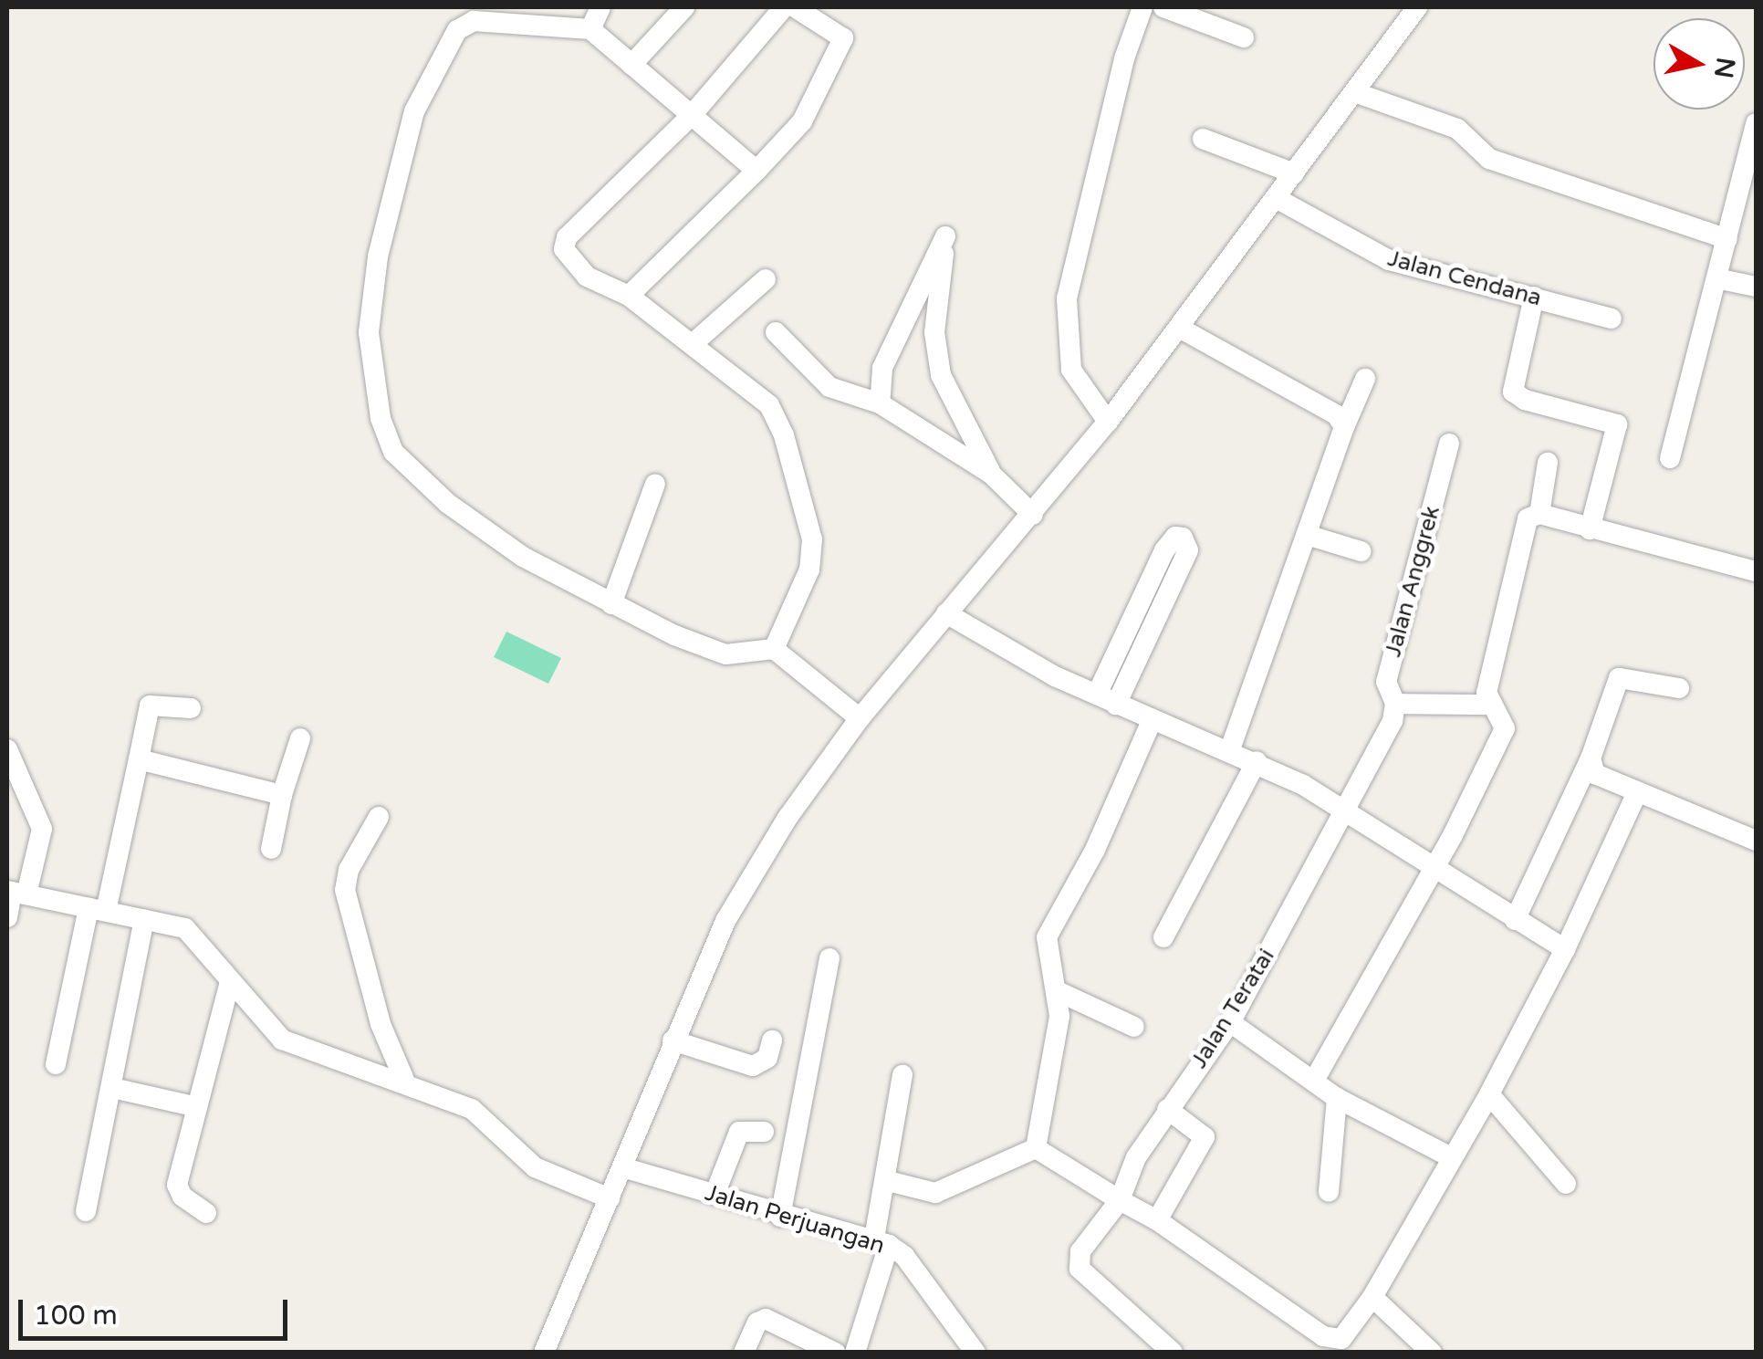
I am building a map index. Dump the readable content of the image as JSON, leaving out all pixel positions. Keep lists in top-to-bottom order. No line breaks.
{"streets":{"street":["Jalan Cendana","Jalan Anggrek","Jalan Teratai","Jalan Perjuangan"]},"crossings":[["Jalan Anggrek","Jalan Teratai"]],"scale_bar":"100 m","north":"right"}
